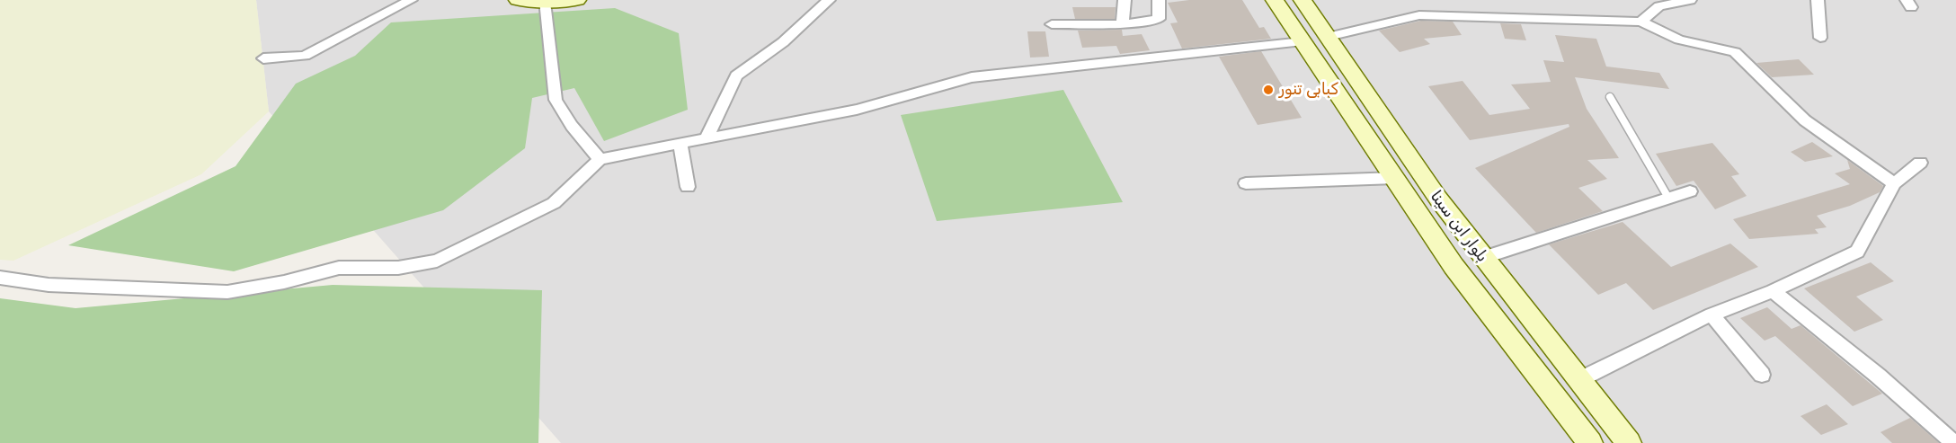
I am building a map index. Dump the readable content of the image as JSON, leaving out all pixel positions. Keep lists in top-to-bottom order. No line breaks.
{"streets":{"main road":["بلوار ابن سینا"]},"places":["کبابی تنور"]}
